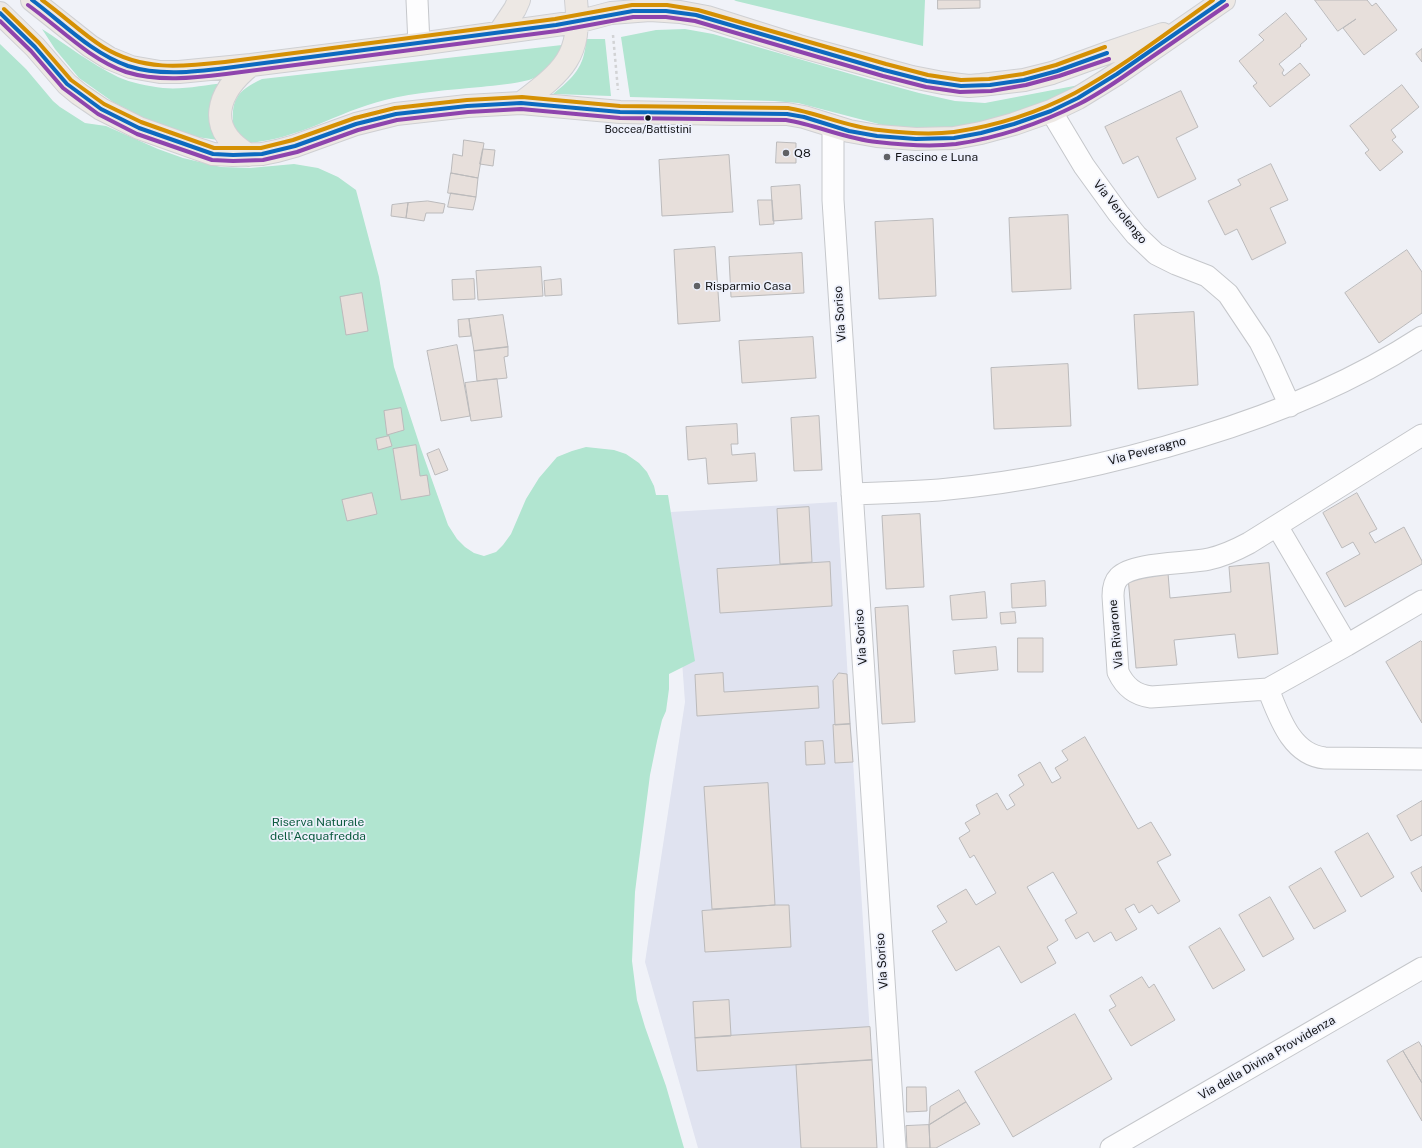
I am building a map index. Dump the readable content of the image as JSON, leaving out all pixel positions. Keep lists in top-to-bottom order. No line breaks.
{"streets":{"street":["Via Verolengo","Via Soriso","Via Peveragno","Via Rivarone","Via della Divina Provvidenza"]},"crossings":[["Via Verolengo","Via Peveragno"],["Via Soriso","Via Peveragno"]],"parks":["Riserva Naturale dell'Acquafredda"],"places":["Boccea/Battistini","Q8","Fascino e Luna","Risparmio Casa"]}
